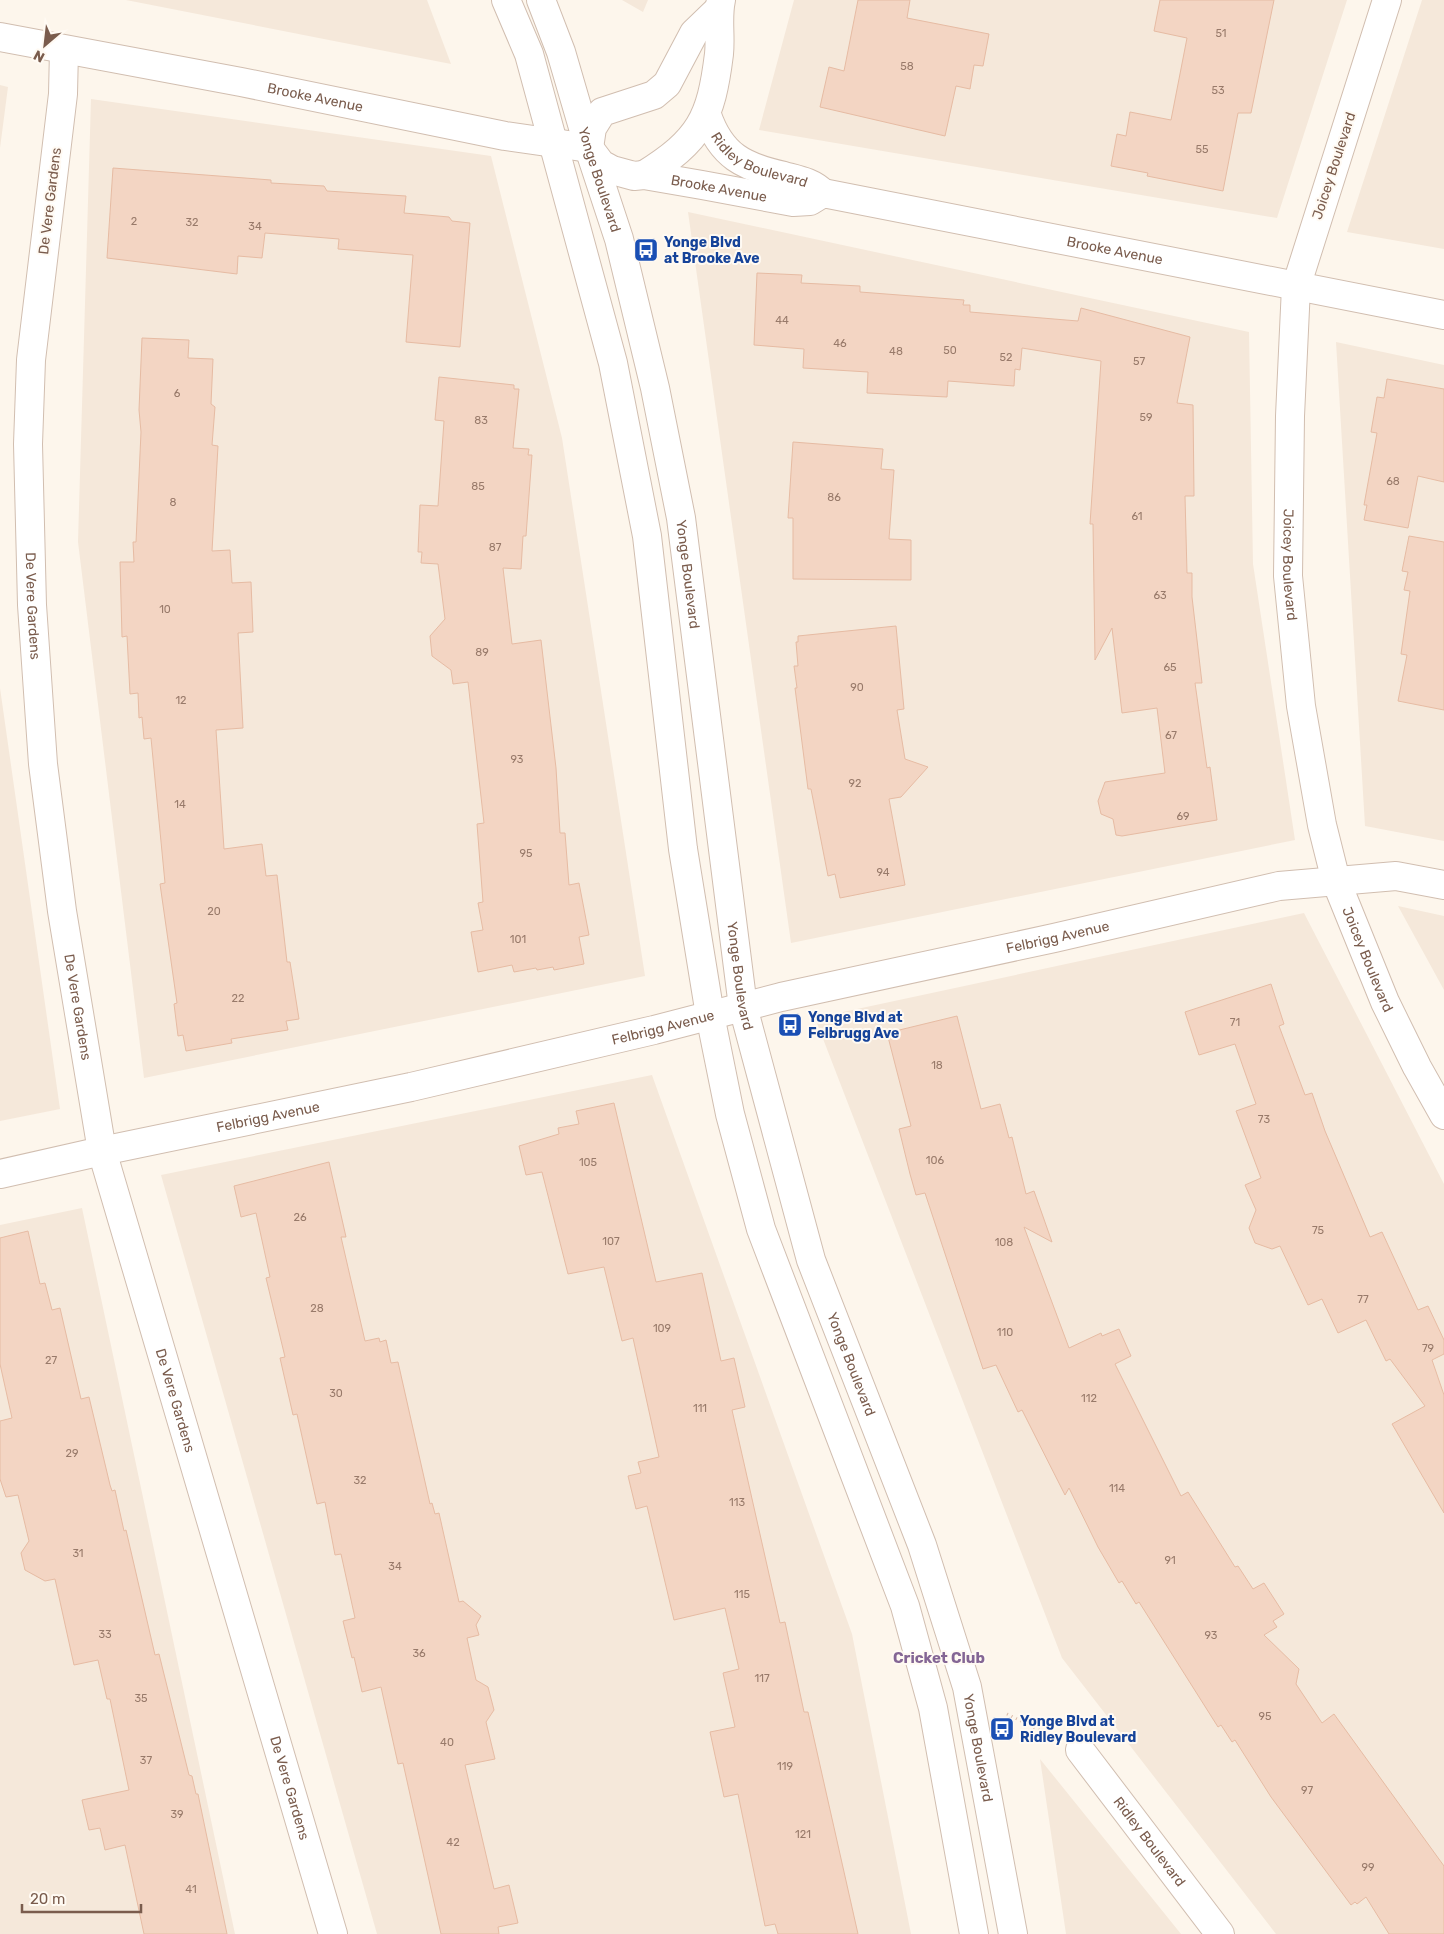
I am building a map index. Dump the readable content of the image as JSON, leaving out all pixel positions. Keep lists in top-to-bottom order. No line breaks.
{"streets":{"street":["Brooke Avenue","Ridley Boulevard","Joicey Boulevard","Yonge Boulevard","De Vere Gardens","Felbrigg Avenue"]},"crossings":[["Brooke Avenue","Ridley Boulevard"],["Brooke Avenue","Joicey Boulevard"],["Brooke Avenue","Yonge Boulevard"],["Brooke Avenue","De Vere Gardens"],["Ridley Boulevard","Yonge Boulevard"],["Joicey Boulevard","Felbrigg Avenue"],["Yonge Boulevard","Felbrigg Avenue"],["De Vere Gardens","Felbrigg Avenue"]],"districts":["Cricket Club"],"places":{"bus stop":["Yonge Blvd at Brooke Ave","Yonge Blvd at Felbrugg Ave","Yonge Blvd at Ridley Boulevard"]},"house_numbers":["51","58","53","55","2","32","34","44","46","50","48","52","57","6","59","83","68","85","86","8","61","87","63","10","89","65","90","12","67","93","92","14","69","95","94","20","101","22","71","18","73","106","105","26","75","107","108","77","28","109","110","79","27","30","112","111","29","32","114","113","31","91","34","115","33","93","36","117","35","95","40","37","119","97","39","121","42","99","41"],"scale_bar":"20 m","north":"bottom left"}
